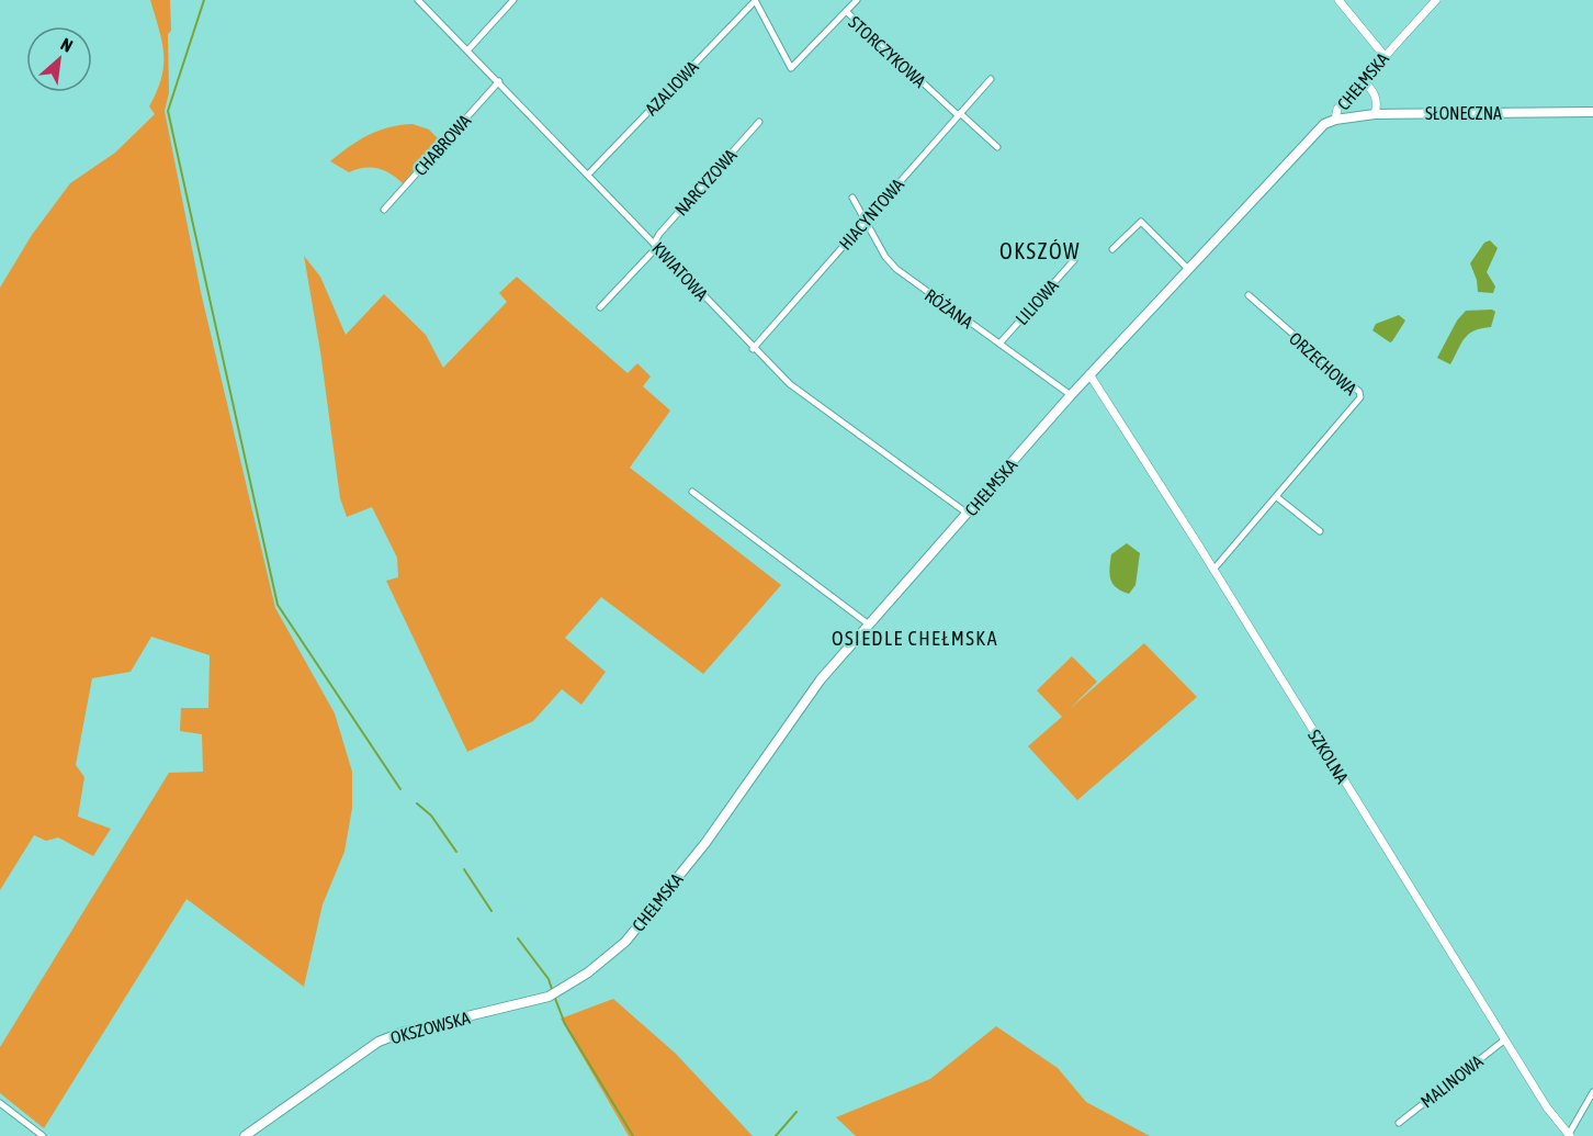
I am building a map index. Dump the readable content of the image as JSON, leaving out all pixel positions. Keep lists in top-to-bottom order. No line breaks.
{"streets":{"main road":["CHEŁMSKA","SŁONECZNA","OKSZOWSKA"],"street":["STORCZYKOWA","AZALIOWA","CHABROWA","NARCYZOWA","HIACYNTOWA","KWIATOWA","LILIOWA","RÓŻANA","ORZECHOWA","SZKOLNA","MALINOWA"]},"crossings":[["STORCZYKOWA","AZALIOWA"],["STORCZYKOWA","HIACYNTOWA"],["CHEŁMSKA","SŁONECZNA"],["CHEŁMSKA","KWIATOWA"],["CHEŁMSKA","RÓŻANA"],["CHEŁMSKA","SZKOLNA"],["CHEŁMSKA","OKSZOWSKA"],["AZALIOWA","KWIATOWA"],["CHABROWA","KWIATOWA"],["NARCYZOWA","KWIATOWA"],["HIACYNTOWA","KWIATOWA"],["HIACYNTOWA","RÓŻANA"],["LILIOWA","RÓŻANA"],["ORZECHOWA","SZKOLNA"],["SZKOLNA","MALINOWA"]],"districts":["OKSZÓW","OSIEDLE CHEŁMSKA"],"north":"top right"}
